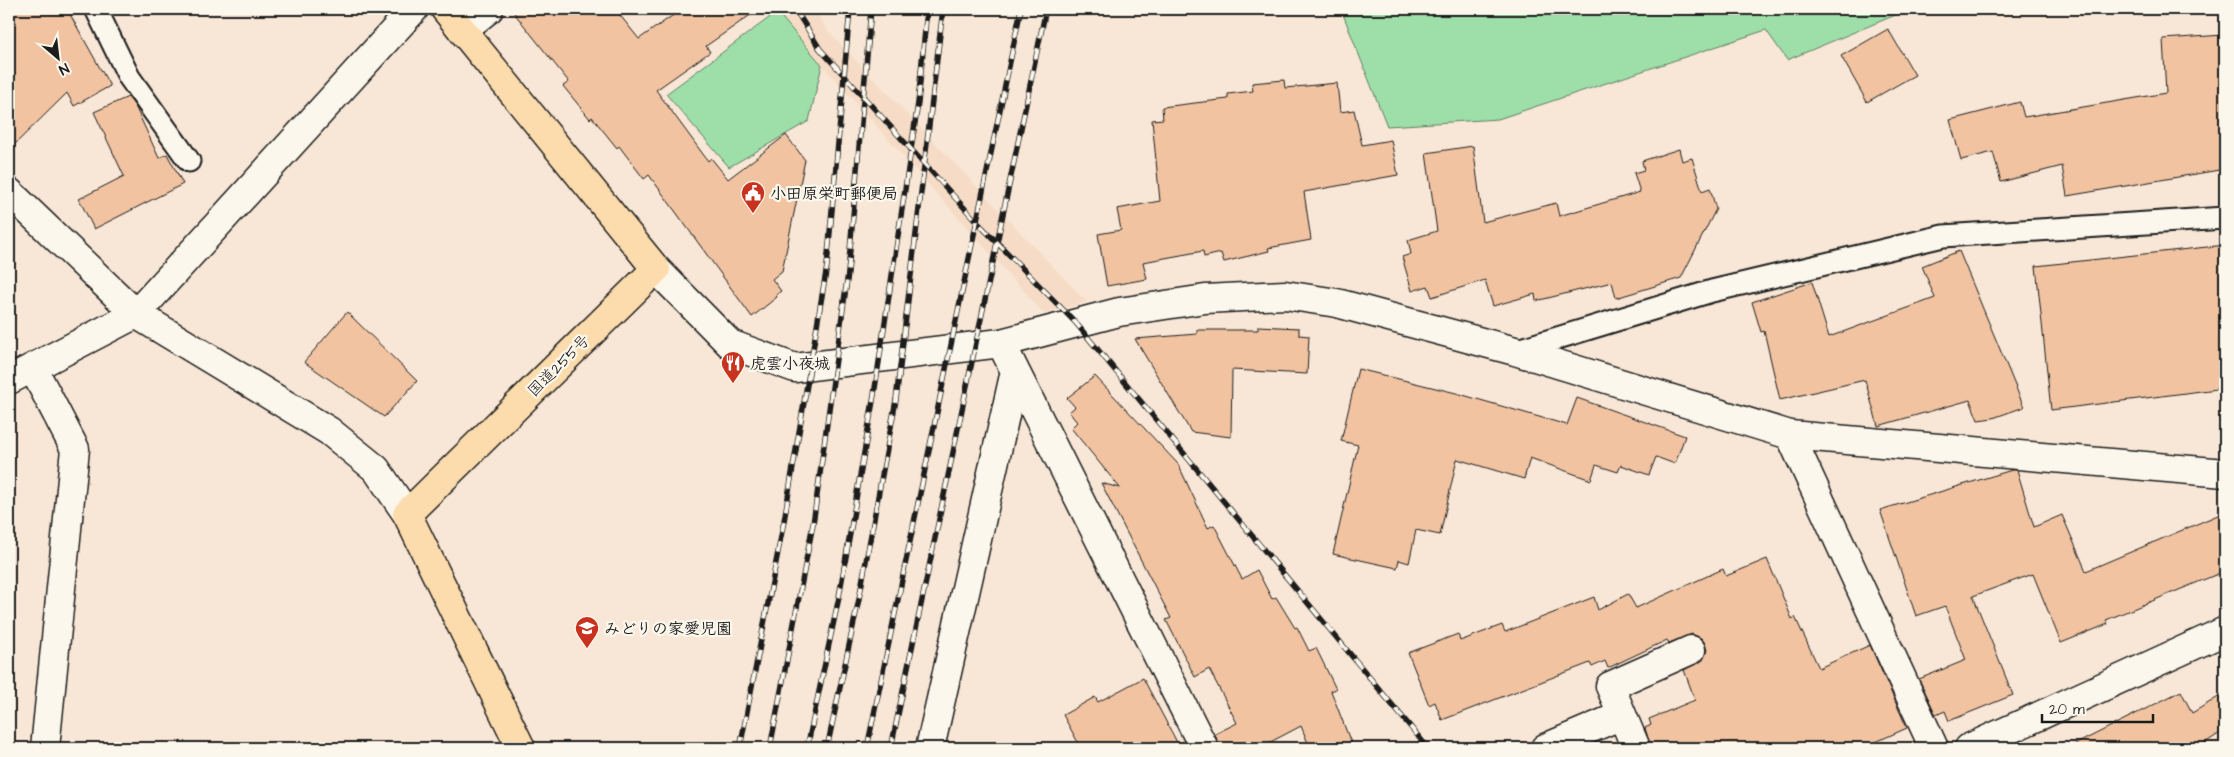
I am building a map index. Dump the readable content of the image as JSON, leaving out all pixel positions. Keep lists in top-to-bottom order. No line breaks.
{"streets":{"highway":["国道255号"]},"places":{"public building":["小田原栄町郵便局"],"restaurant":["虎雲小夜城"],"school or university":["みどりの家愛児園"]},"scale_bar":"20 m","north":"bottom right"}
